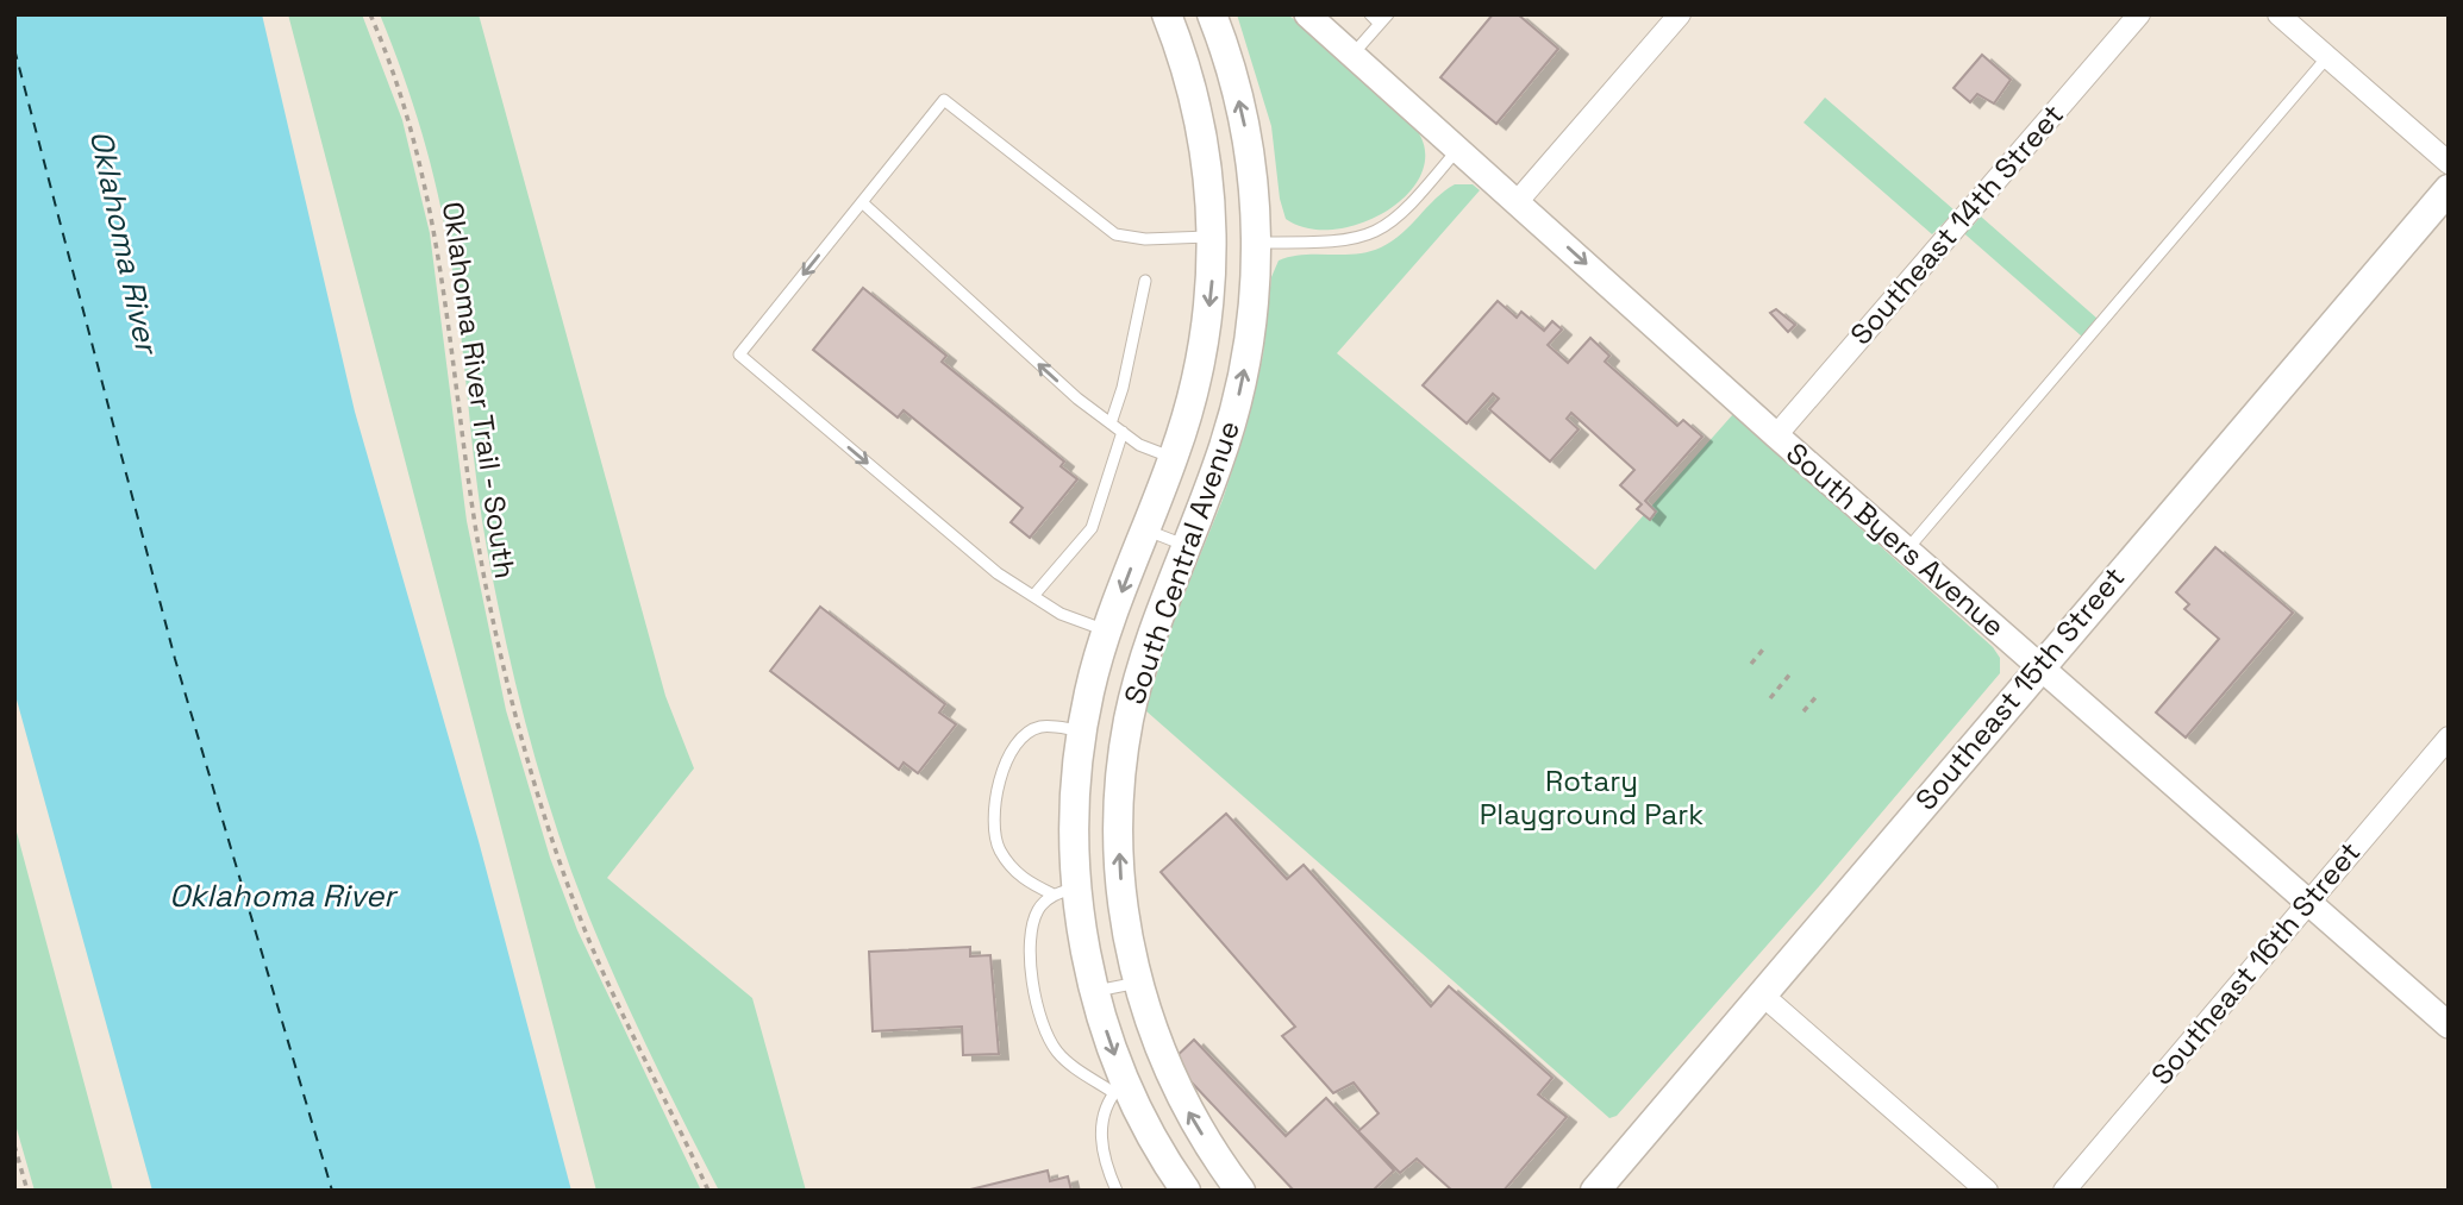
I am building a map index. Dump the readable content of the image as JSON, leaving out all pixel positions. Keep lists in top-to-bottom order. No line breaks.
{"streets":{"main road":["South Central Avenue","Southeast 15th Street"],"street":["Southeast 14th Street","South Byers Avenue","Southeast 16th Street"],"path":["Oklahoma River Trail - South"]},"crossings":[["Southeast 14th Street","South Byers Avenue"],["South Byers Avenue","Southeast 15th Street"],["South Byers Avenue","Southeast 16th Street"]],"water":["Oklahoma River"],"parks":["Rotary Playground Park"]}
